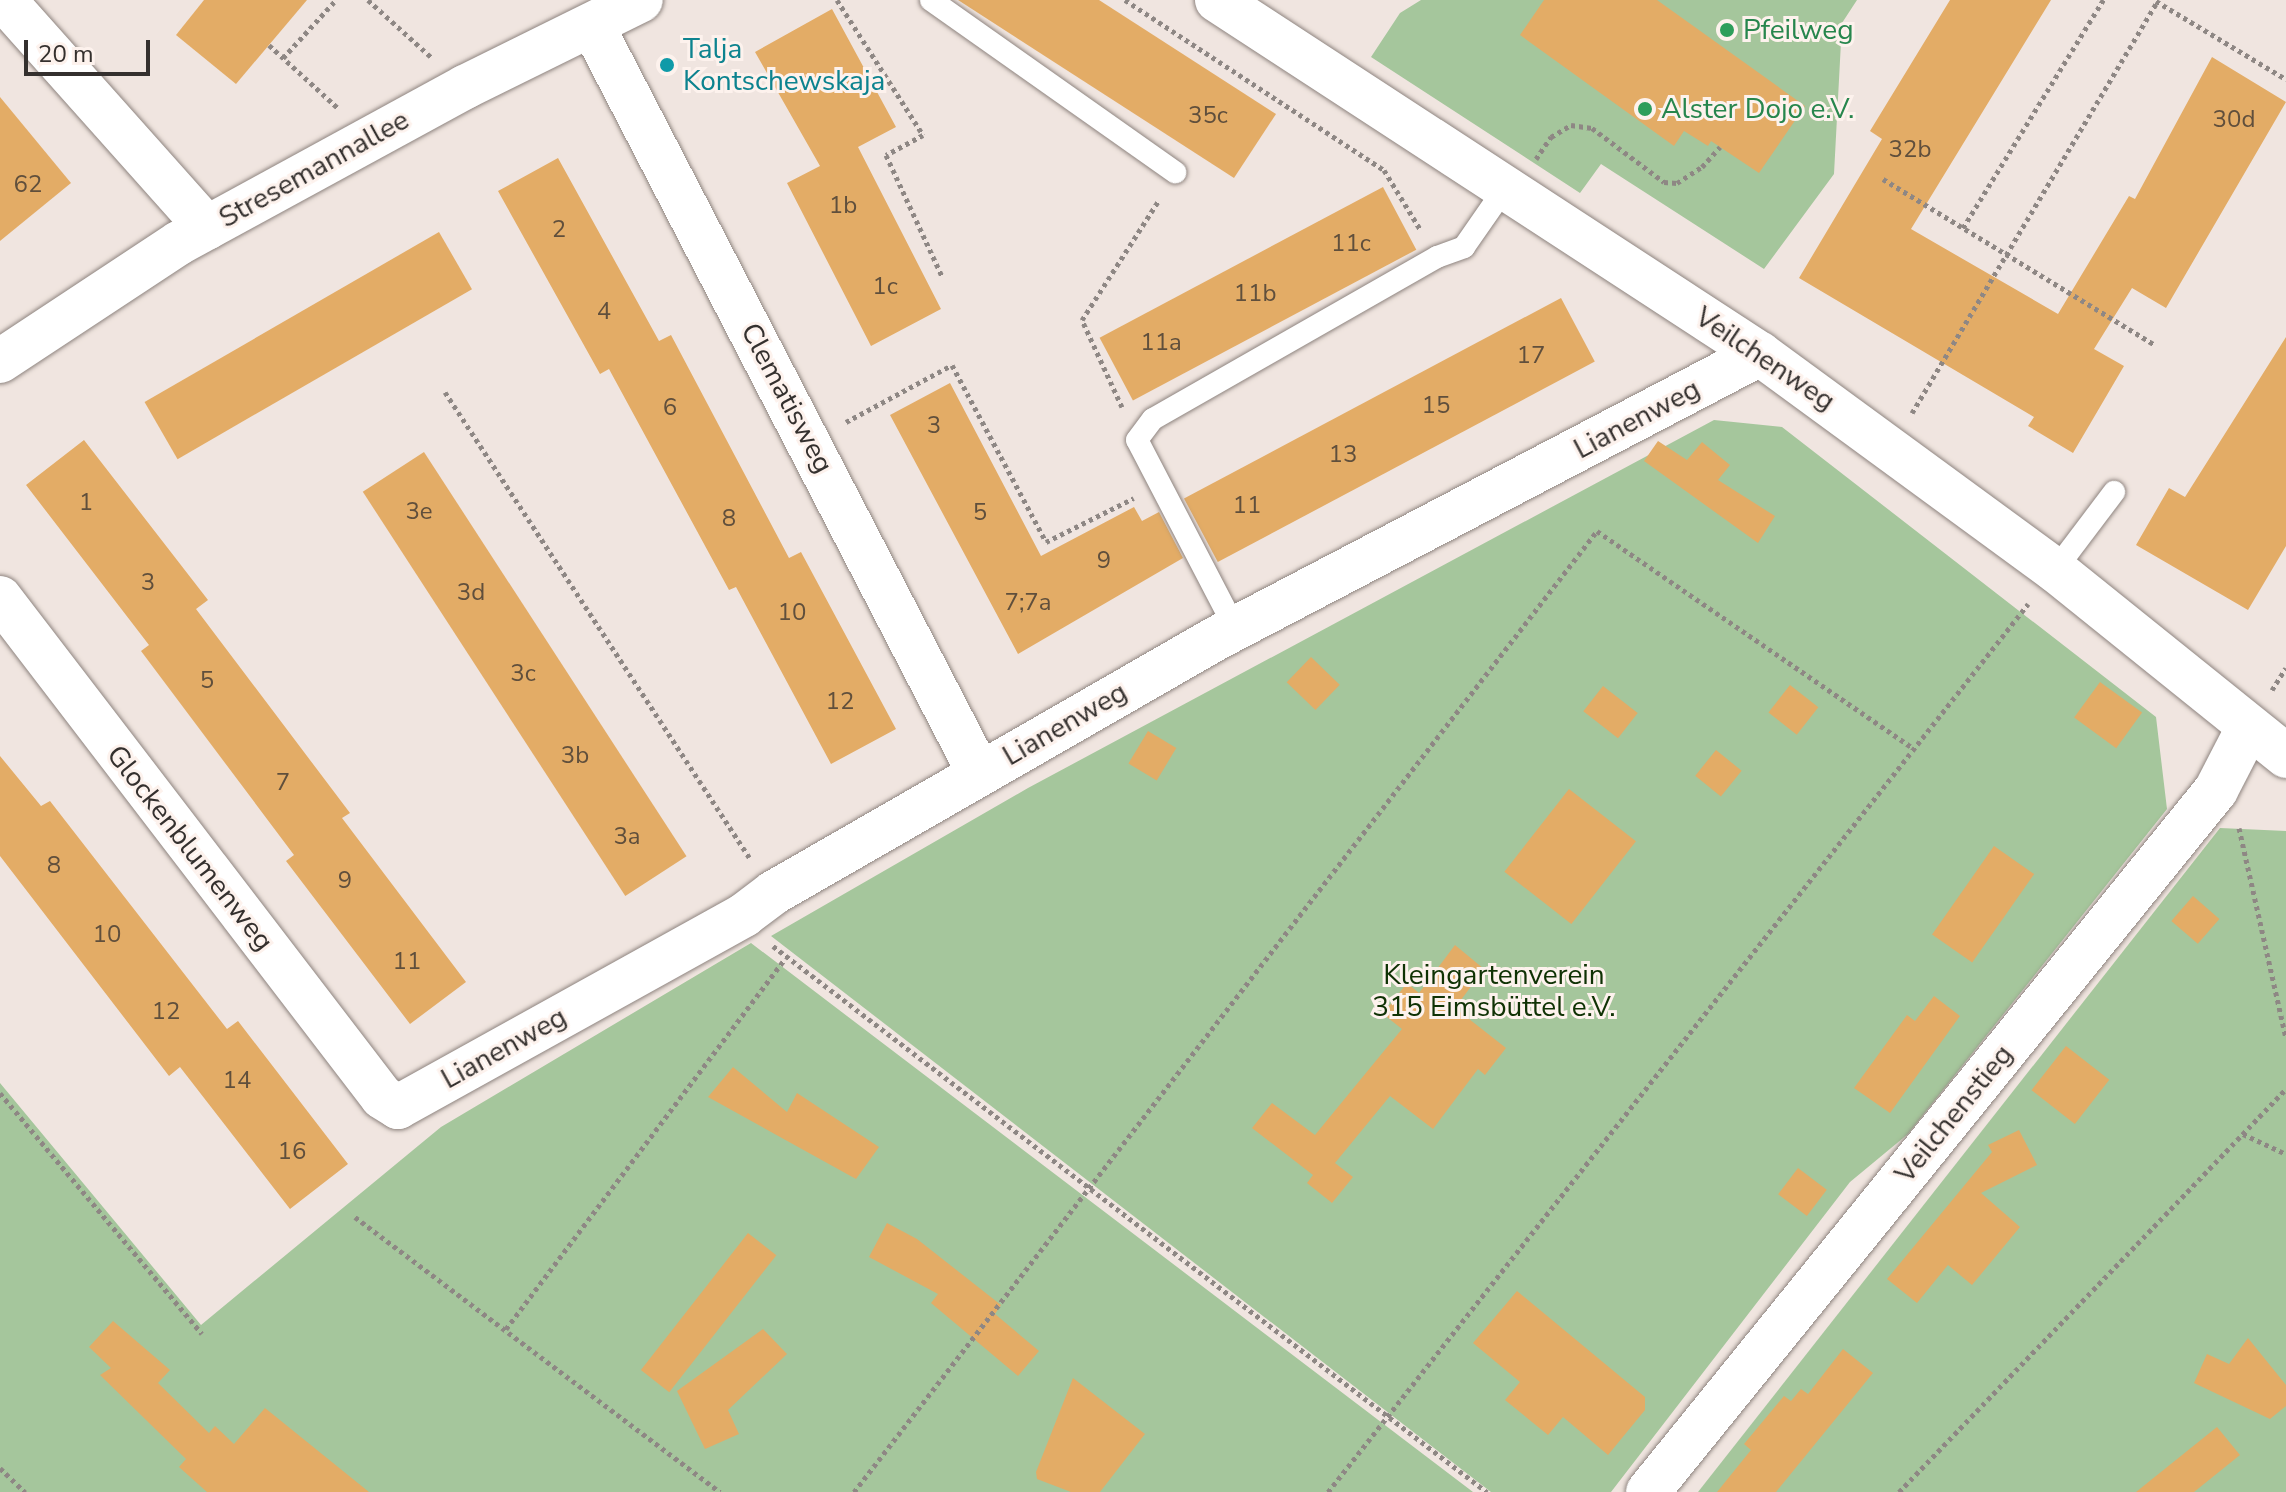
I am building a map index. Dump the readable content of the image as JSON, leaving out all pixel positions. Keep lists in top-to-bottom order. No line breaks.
{"streets":{"street":["Stresemannallee","Veilchenweg","Clematisweg","Lianenweg","Glockenblumenweg","Veilchenstieg"]},"crossings":[["Stresemannallee","Clematisweg"],["Veilchenweg","Lianenweg"],["Veilchenweg","Veilchenstieg"],["Clematisweg","Lianenweg"],["Lianenweg","Glockenblumenweg"]],"parks":["Kleingartenverein 315 Eimsbüttel e.V."],"places":["Pfeilweg","Talja Kontschewskaja","Alster Dojo e.V."],"house_numbers":["35c","30d","32b","62","1b","2","11c","1c","11b","4","11a","17","15","6","3","13","1","11","3e","5","8","9","3","3d","7;7a","10","3c","5","12","3b","7","3a","8","9","10","11","12","14","16"],"scale_bar":"20 m"}
